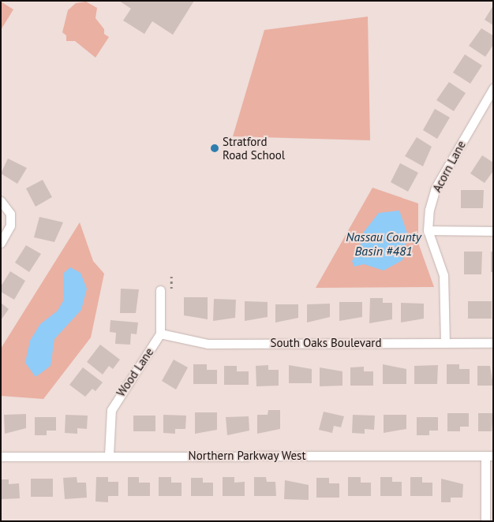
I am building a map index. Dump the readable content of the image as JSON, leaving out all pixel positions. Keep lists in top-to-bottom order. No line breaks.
{"streets":{"street":["Acorn Lane","South Oaks Boulevard","Wood Lane","Northern Parkway West"]},"crossings":[["Acorn Lane","South Oaks Boulevard"],["South Oaks Boulevard","Wood Lane"],["Wood Lane","Northern Parkway West"]],"water":["Nassau County Basin #481"],"places":["Stratford Road School"]}
